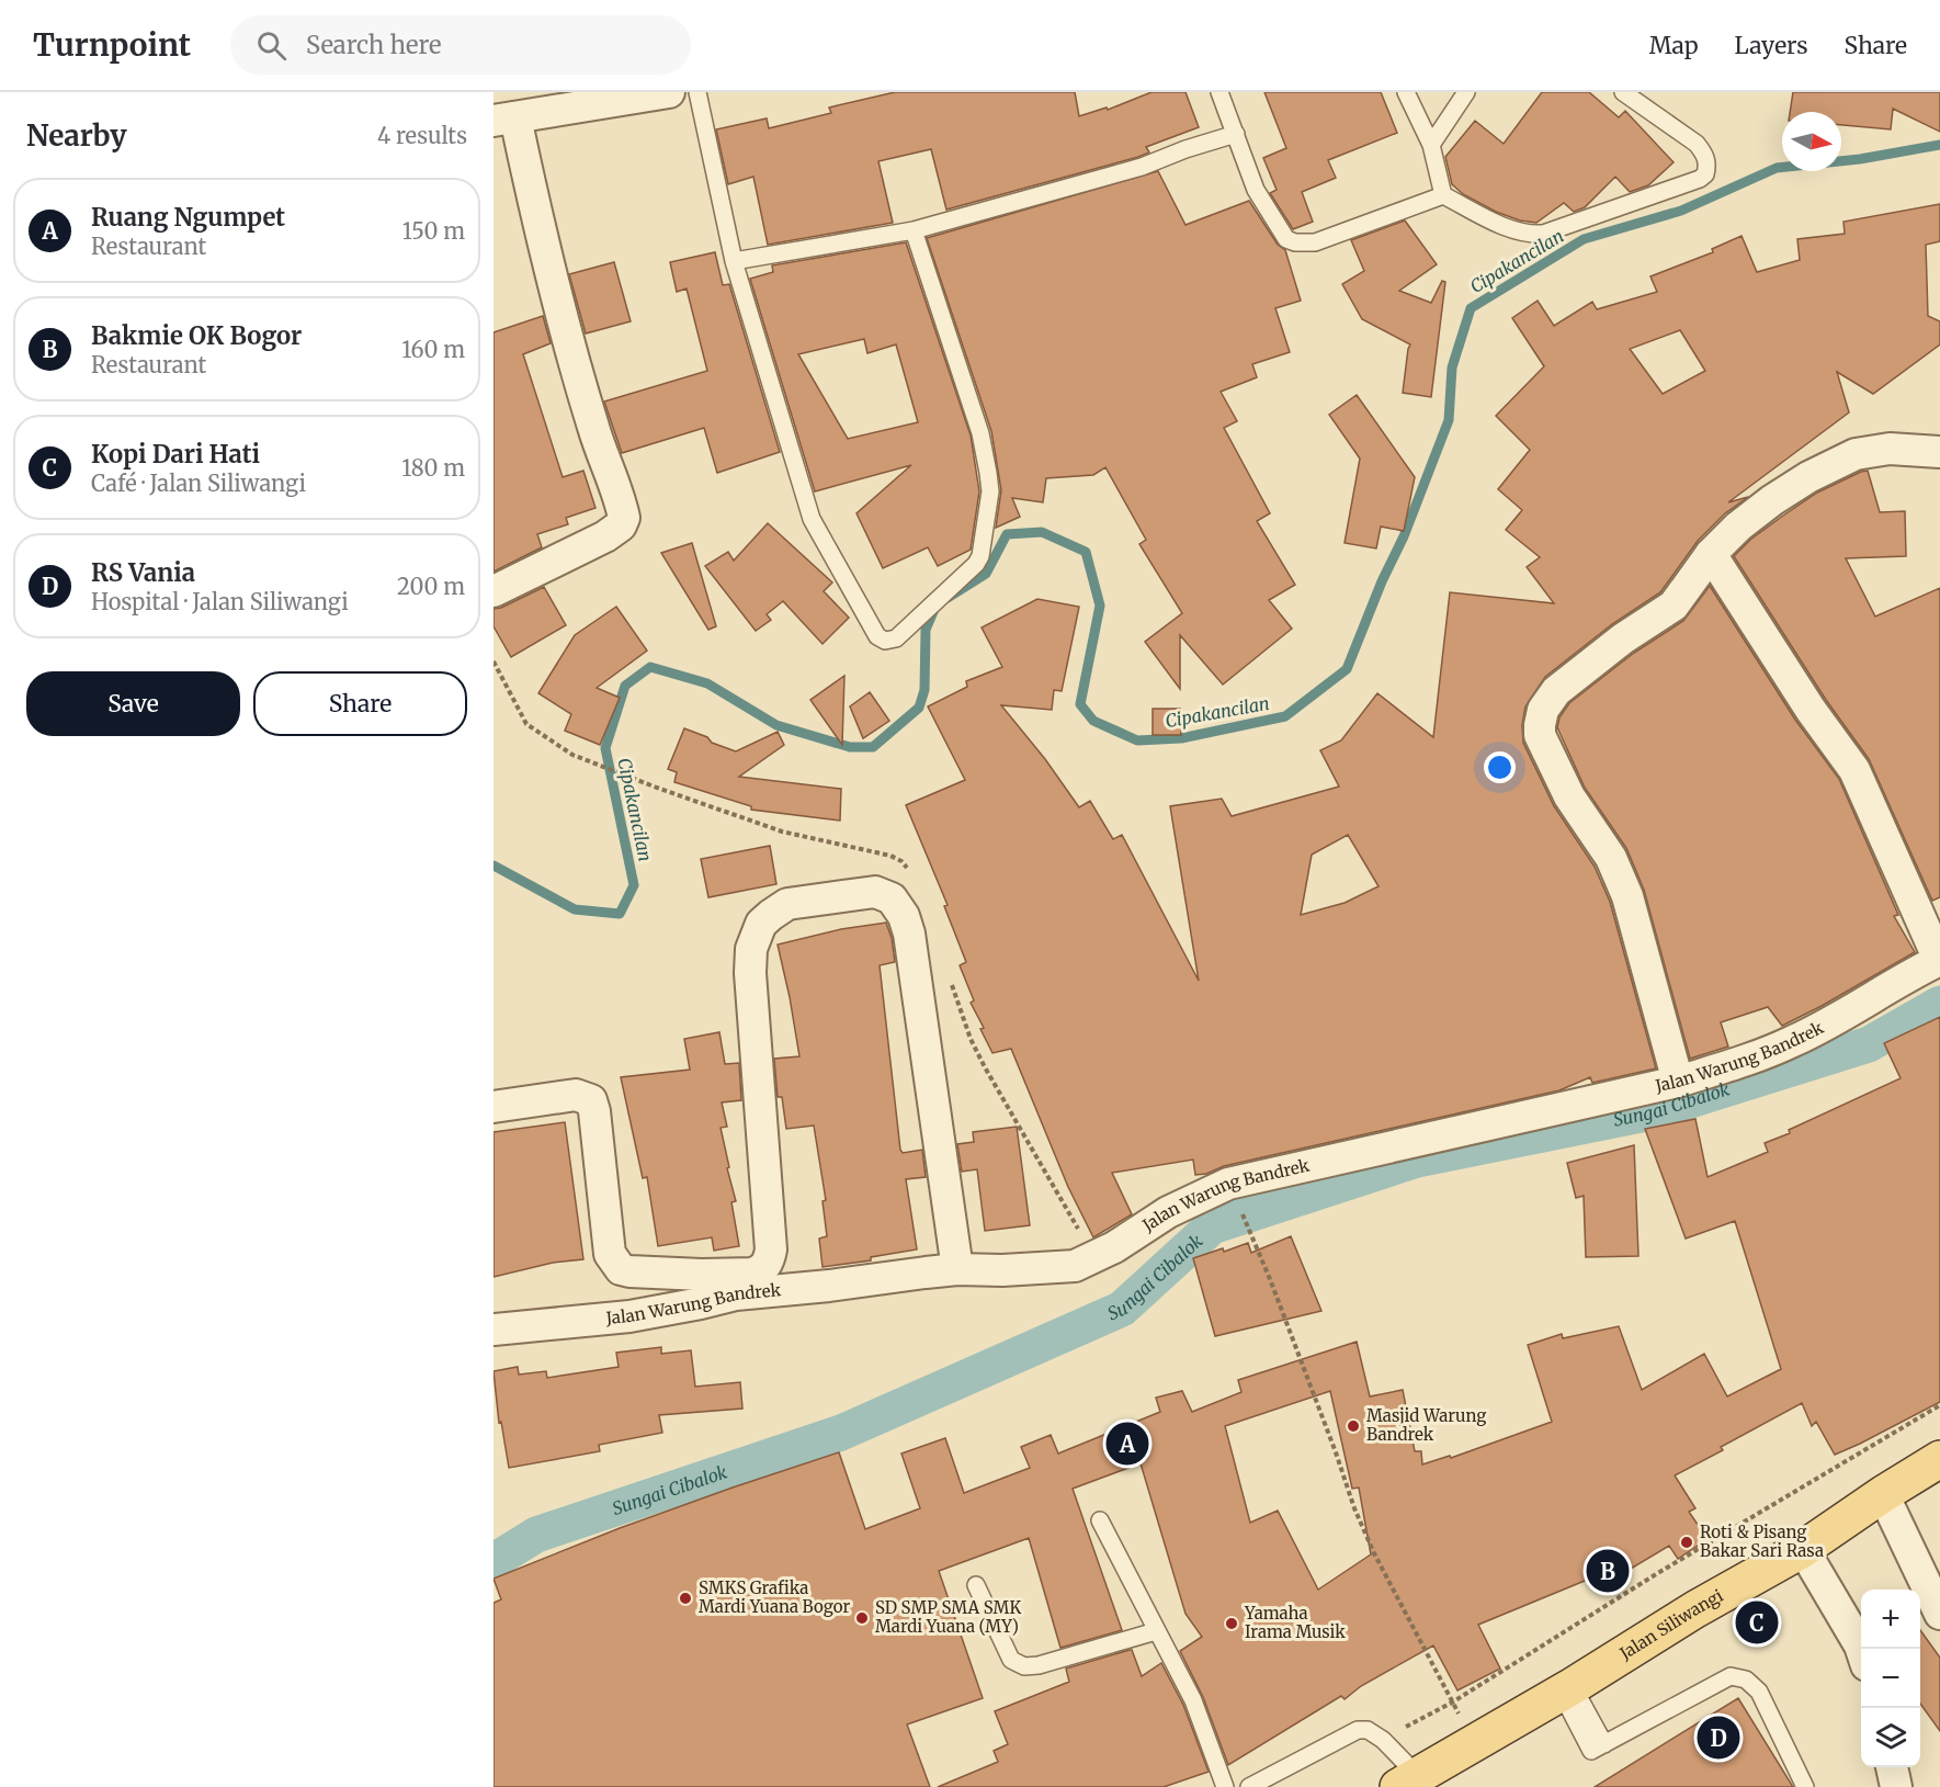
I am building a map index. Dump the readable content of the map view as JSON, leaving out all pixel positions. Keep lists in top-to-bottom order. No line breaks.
{"streets":{"main road":["Jalan Siliwangi"],"street":["Jalan Warung Bandrek"]},"water":["Cipakancilan","Sungai Cibalok"],"places":["Masjid Warung Bandrek","Roti & Pisang Bakar Sari Rasa","SMKS Grafika Mardi Yuana Bogor","SD SMP SMA SMK Mardi Yuana (MY)","Yamaha Irama Musik"],"north":"right","page":{"header":"Turnpoint","search":"Search here","nav":["Map","Layers","Share"],"heading":["Nearby","4 results"],"list":[{"mark":"A","name":"Ruang Ngumpet","note":"Restaurant","value":"150 m"},{"mark":"B","name":"Bakmie OK Bogor","note":"Restaurant","value":"160 m"},{"mark":"C","name":"Kopi Dari Hati","note":"Café · Jalan Siliwangi","value":"180 m"},{"mark":"D","name":"RS Vania","note":"Hospital · Jalan Siliwangi","value":"200 m"}],"buttons":["Save","Share"],"pins":["A","B","C","D"],"map_buttons":["+","−"]}}
